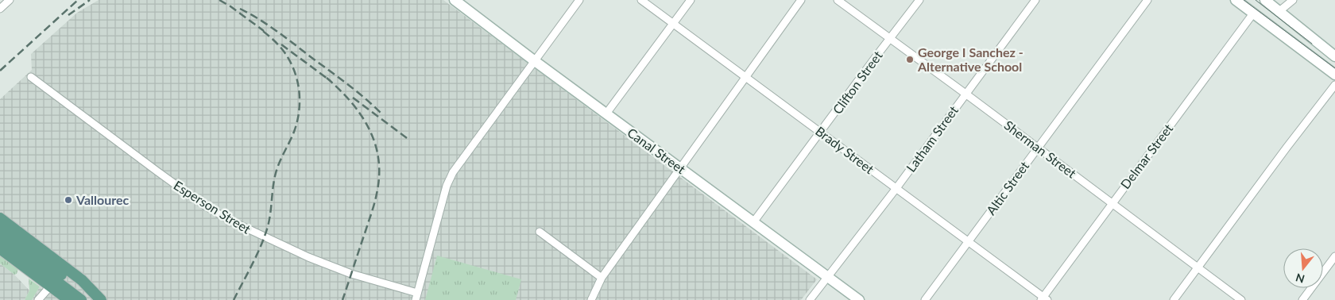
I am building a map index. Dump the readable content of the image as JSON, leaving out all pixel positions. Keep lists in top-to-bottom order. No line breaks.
{"streets":{"street":["Clifton Street","Latham Street","Sherman Street","Brady Street","Canal Street","Delmar Street","Altic Street","Esperson Street"]},"crossings":[["Clifton Street","Sherman Street"],["Clifton Street","Brady Street"],["Clifton Street","Canal Street"],["Latham Street","Sherman Street"],["Latham Street","Brady Street"],["Latham Street","Canal Street"],["Sherman Street","Delmar Street"],["Sherman Street","Altic Street"],["Brady Street","Delmar Street"],["Brady Street","Altic Street"]],"places":["George I Sanchez - Alternative School","Vallourec"],"north":"bottom"}
